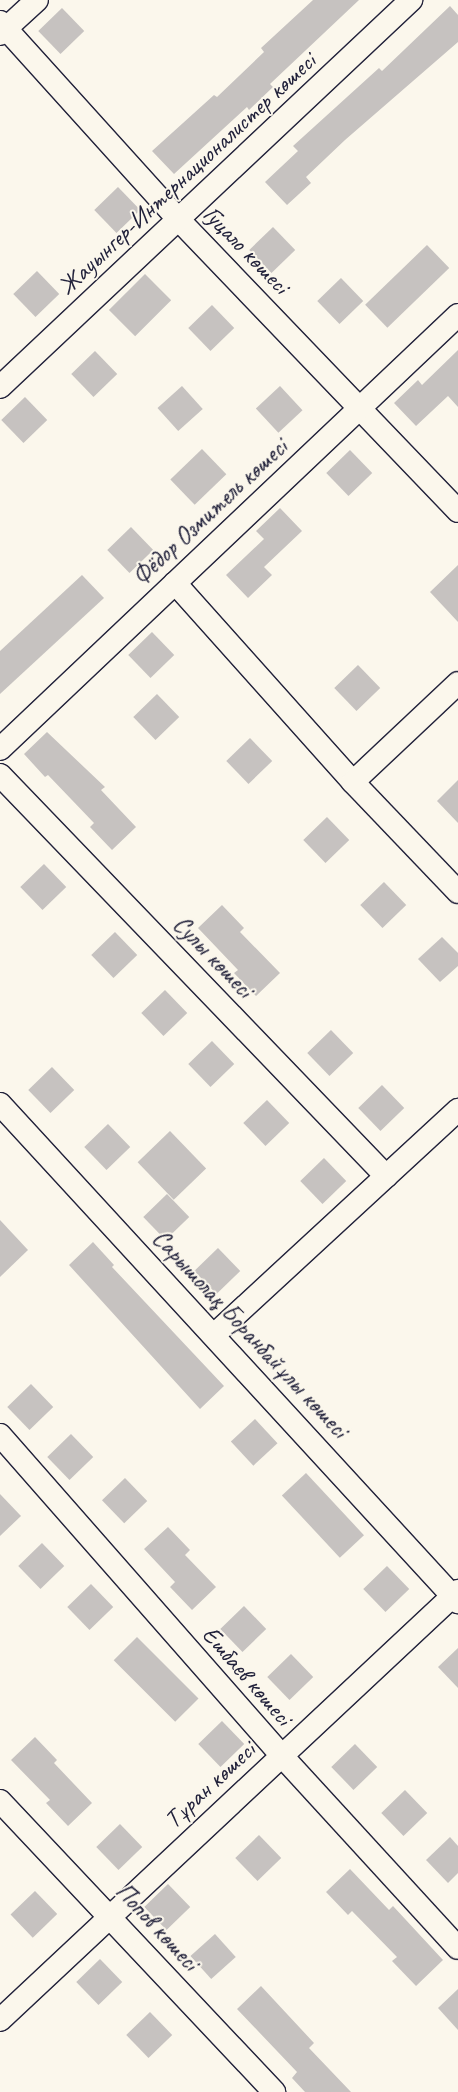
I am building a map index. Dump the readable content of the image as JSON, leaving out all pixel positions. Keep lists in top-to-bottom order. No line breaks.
{"streets":{"street":["Жауынгер-Интернационалистер көшесі","Гуцало көшесі","Фёдор Озмитель көшесі","Сулы көшесі","Сарышолақ Боранбайұлы көшесі","Ешбаев көшесі","Тұран көшесі","Попов көшесі"]},"crossings":[["Жауынгер-Интернационалистер көшесі","Гуцало көшесі"],["Гуцало көшесі","Фёдор Озмитель көшесі"],["Сарышолақ Боранбайұлы көшесі","Тұран көшесі"],["Ешбаев көшесі","Тұран көшесі"],["Тұран көшесі","Попов көшесі"]]}
